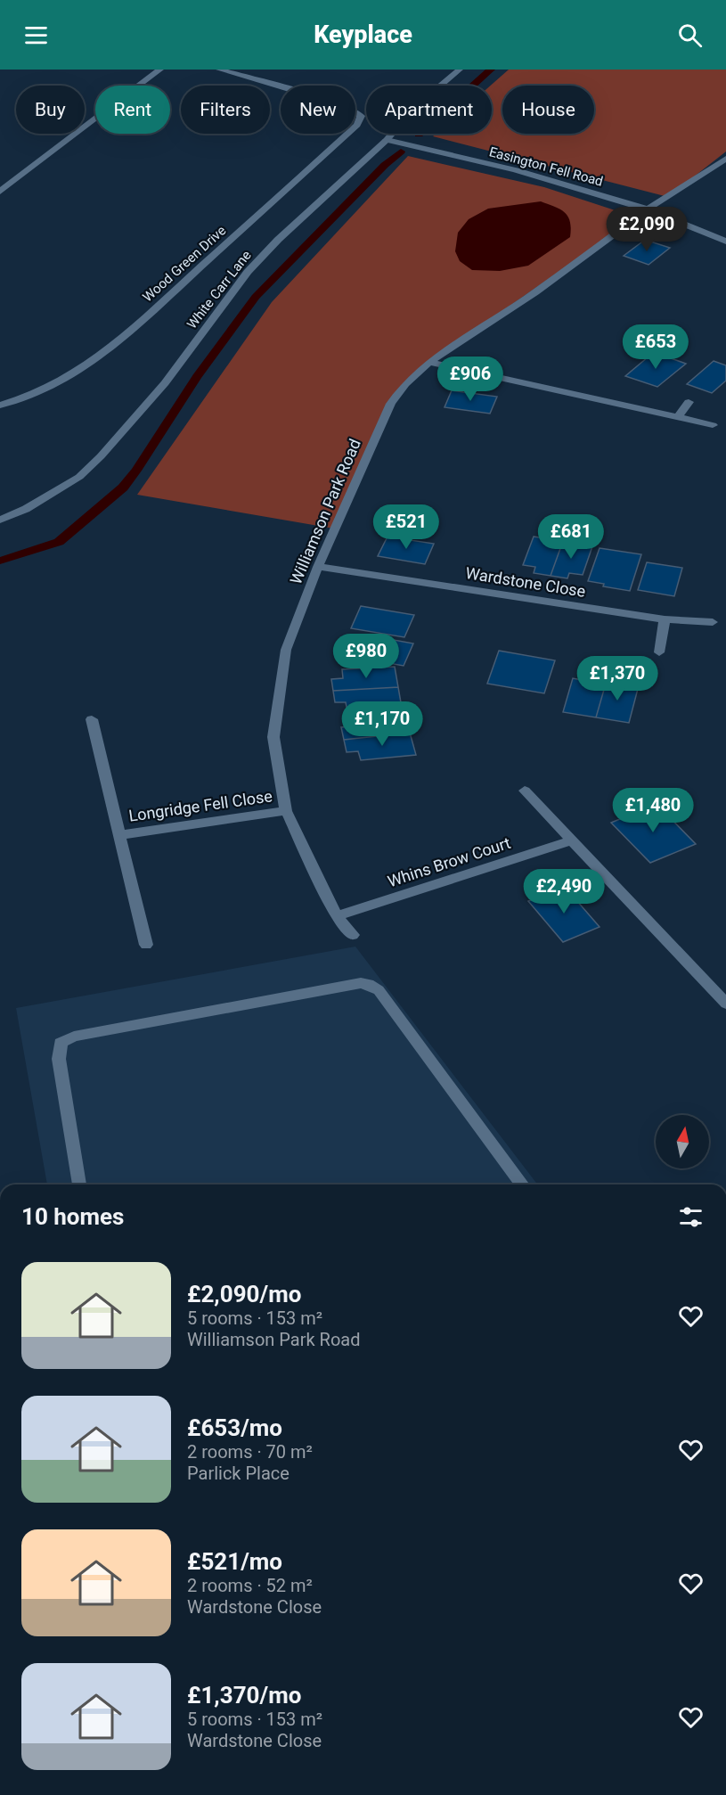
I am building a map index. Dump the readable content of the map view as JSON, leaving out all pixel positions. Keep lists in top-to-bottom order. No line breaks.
{"streets":{"street":["Easington Fell Road","Wood Green Drive","White Carr Lane","Williamson Park Road","Wardstone Close","Longridge Fell Close","Whins Brow Court"]},"crossings":[["Easington Fell Road","White Carr Lane"],["Easington Fell Road","Williamson Park Road"],["Williamson Park Road","Wardstone Close"],["Williamson Park Road","Longridge Fell Close"],["Williamson Park Road","Whins Brow Court"]],"north":"top","page":{"header":"Keyplace","chip":["Buy","Rent","Filters","New","Apartment","House"],"price":["£2,090","£653","£906","£521","£681","£980","£1,370","£1,170","£1,480","£2,490"],"heading":"10 homes","list":[{"name":"£2,090/mo","note":"5 rooms · 153 m² · Williamson Park Road"},{"name":"£653/mo","note":"2 rooms · 70 m² · Parlick Place"},{"name":"£521/mo","note":"2 rooms · 52 m² · Wardstone Close"},{"name":"£1,370/mo","note":"5 rooms · 153 m² · Wardstone Close"}]}}
